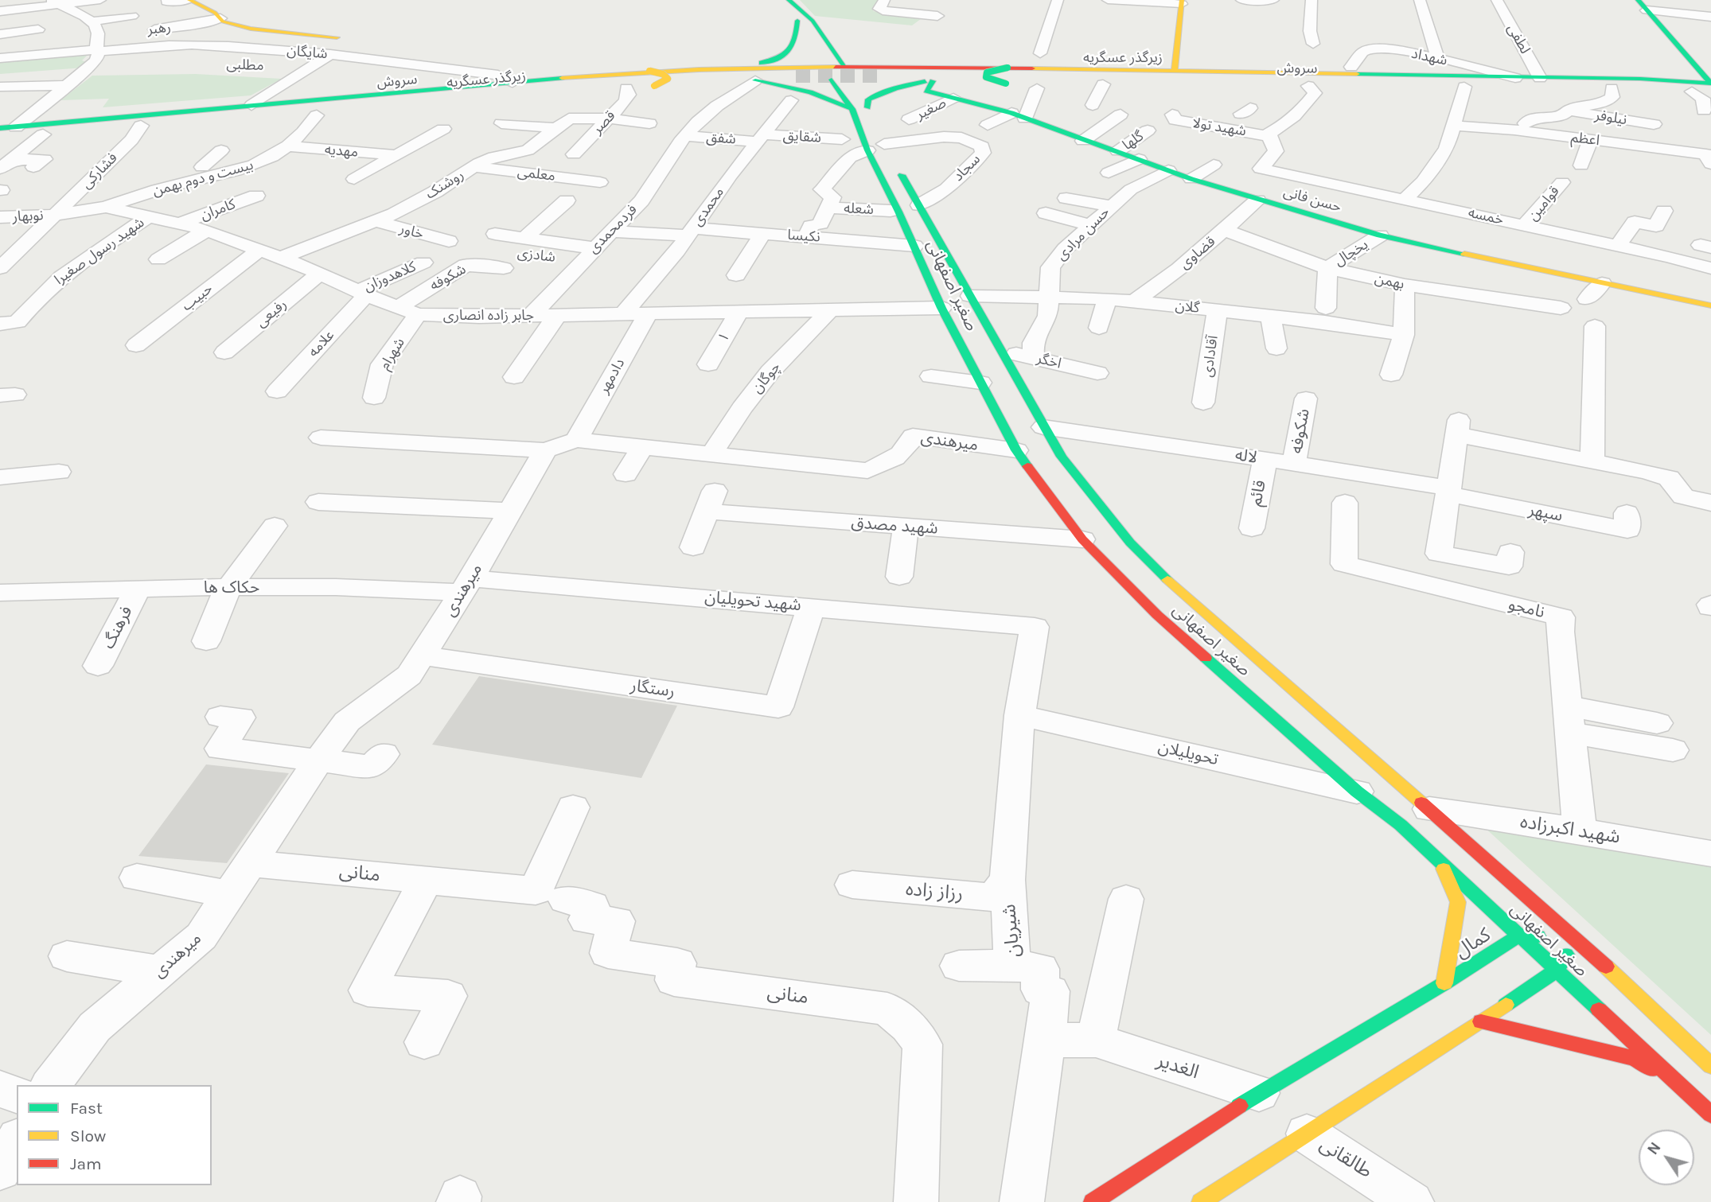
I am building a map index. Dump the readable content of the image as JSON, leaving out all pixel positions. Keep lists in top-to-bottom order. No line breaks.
{"streets":{"main road":["زیرگذر عسگریه","سروش","حسن فانی","صغیر اصفهانی","کمال"],"street":["رهبر","لطفی","شایگان","شهداد","مطلبی","صغیر","نیلوفر","قصر","شهید تولا","شقایق","شفق","اعظم","گلها","مهدیه","سجاد","فشارکی","معلمی","بیست و دوم بهمن","روشنک","قوامین","محمدی","شعله","کامران","نوبهار","خمسه","فردمحمدی","خاور","حسن مرادی","نکیسا","شهید رسول صغیرا","قضاوی","یخچال","شادزی","کلاهدوزان","شکوفه","بهمن","حبیب","گلان","رفیعی","جابر زاده انصاری","۱","علامه","شهرام","آقادادی","اخگر","دادمهر","چوگان","میرهندی","لاله","قائم","سپهر","شهید مصدق","حکاک ها","شهید تحویلیان","نامجو","فرهنگ","رستگار","تحویلیلان","شهید اکبرزاده","منانی","رزاز زاده","شیریان","الغدیر","طالقانی"]},"crossings":[["رهبر","شایگان"],["شایگان","مطلبی"],["شهداد","زیرگذر عسگریه"],["زیرگذر عسگریه","سروش"],["زیرگذر عسگریه","فشارکی"],["صغیر","حسن فانی"],["قصر","روشنک"],["شهید تولا","خمسه"],["شقایق","شفق"],["شقایق","محمدی"],["شفق","محمدی"],["شفق","فردمحمدی"],["گلها","حسن فانی"],["مهدیه","بیست و دوم بهمن"],["سجاد","صغیر اصفهانی"],["فشارکی","نوبهار"],["فشارکی","جابر زاده انصاری"],["معلمی","روشنک"],["بیست و دوم بهمن","جابر زاده انصاری"],["روشنک","خاور"],["روشنک","جابر زاده انصاری"],["حسن فانی","حسن مرادی"],["حسن فانی","قضاوی"],["حسن فانی","یخچال"],["قوامین","خمسه"],["محمدی","نکیسا"],["محمدی","جابر زاده انصاری"],["شعله","نکیسا"],["شعله","صغیر اصفهانی"],["کامران","جابر زاده انصاری"],["نوبهار","جابر زاده انصاری"],["فردمحمدی","نکیسا"],["فردمحمدی","شادزی"],["فردمحمدی","جابر زاده انصاری"],["حسن مرادی","گلان"],["حسن مرادی","اخگر"],["نکیسا","صغیر اصفهانی"],["شهید رسول صغیرا","جابر زاده انصاری"],["قضاوی","بهمن"],["قضاوی","گلان"],["یخچال","بهمن"],["کلاهدوزان","جابر زاده انصاری"],["کلاهدوزان","علامه"],["شکوفه","جابر زاده انصاری"],["شکوفه","لاله"],["صغیر اصفهانی","گلان"],["صغیر اصفهانی","جابر زاده انصاری"],["صغیر اصفهانی","اخگر"],["صغیر اصفهانی","میرهندی"],["صغیر اصفهانی","لاله"],["صغیر اصفهانی","شهید مصدق"],["صغیر اصفهانی","تحویلیلان"],["صغیر اصفهانی","شهید اکبرزاده"],["صغیر اصفهانی","کمال"],["حبیب","جابر زاده انصاری"],["گلان","آقادادی"],["رفیعی","جابر زاده انصاری"],["جابر زاده انصاری","۱"],["جابر زاده انصاری","علامه"],["جابر زاده انصاری","شهرام"],["جابر زاده انصاری","دادمهر"],["جابر زاده انصاری","چوگان"],["دادمهر","میرهندی"],["چوگان","میرهندی"],["میرهندی","حکاک ها"],["میرهندی","شهید تحویلیان"],["میرهندی","رستگار"],["میرهندی","منانی"],["لاله","قائم"],["لاله","سپهر"],["حکاک ها","شهید تحویلیان"],["حکاک ها","فرهنگ"],["شهید تحویلیان","رستگار"],["شهید تحویلیان","شیریان"],["نامجو","شهید اکبرزاده"],["تحویلیلان","شیریان"],["رزاز زاده","شیریان"],["شیریان","الغدیر"],["کمال","الغدیر"]],"legend":["Fast","Slow","Jam"],"north":"top left"}
